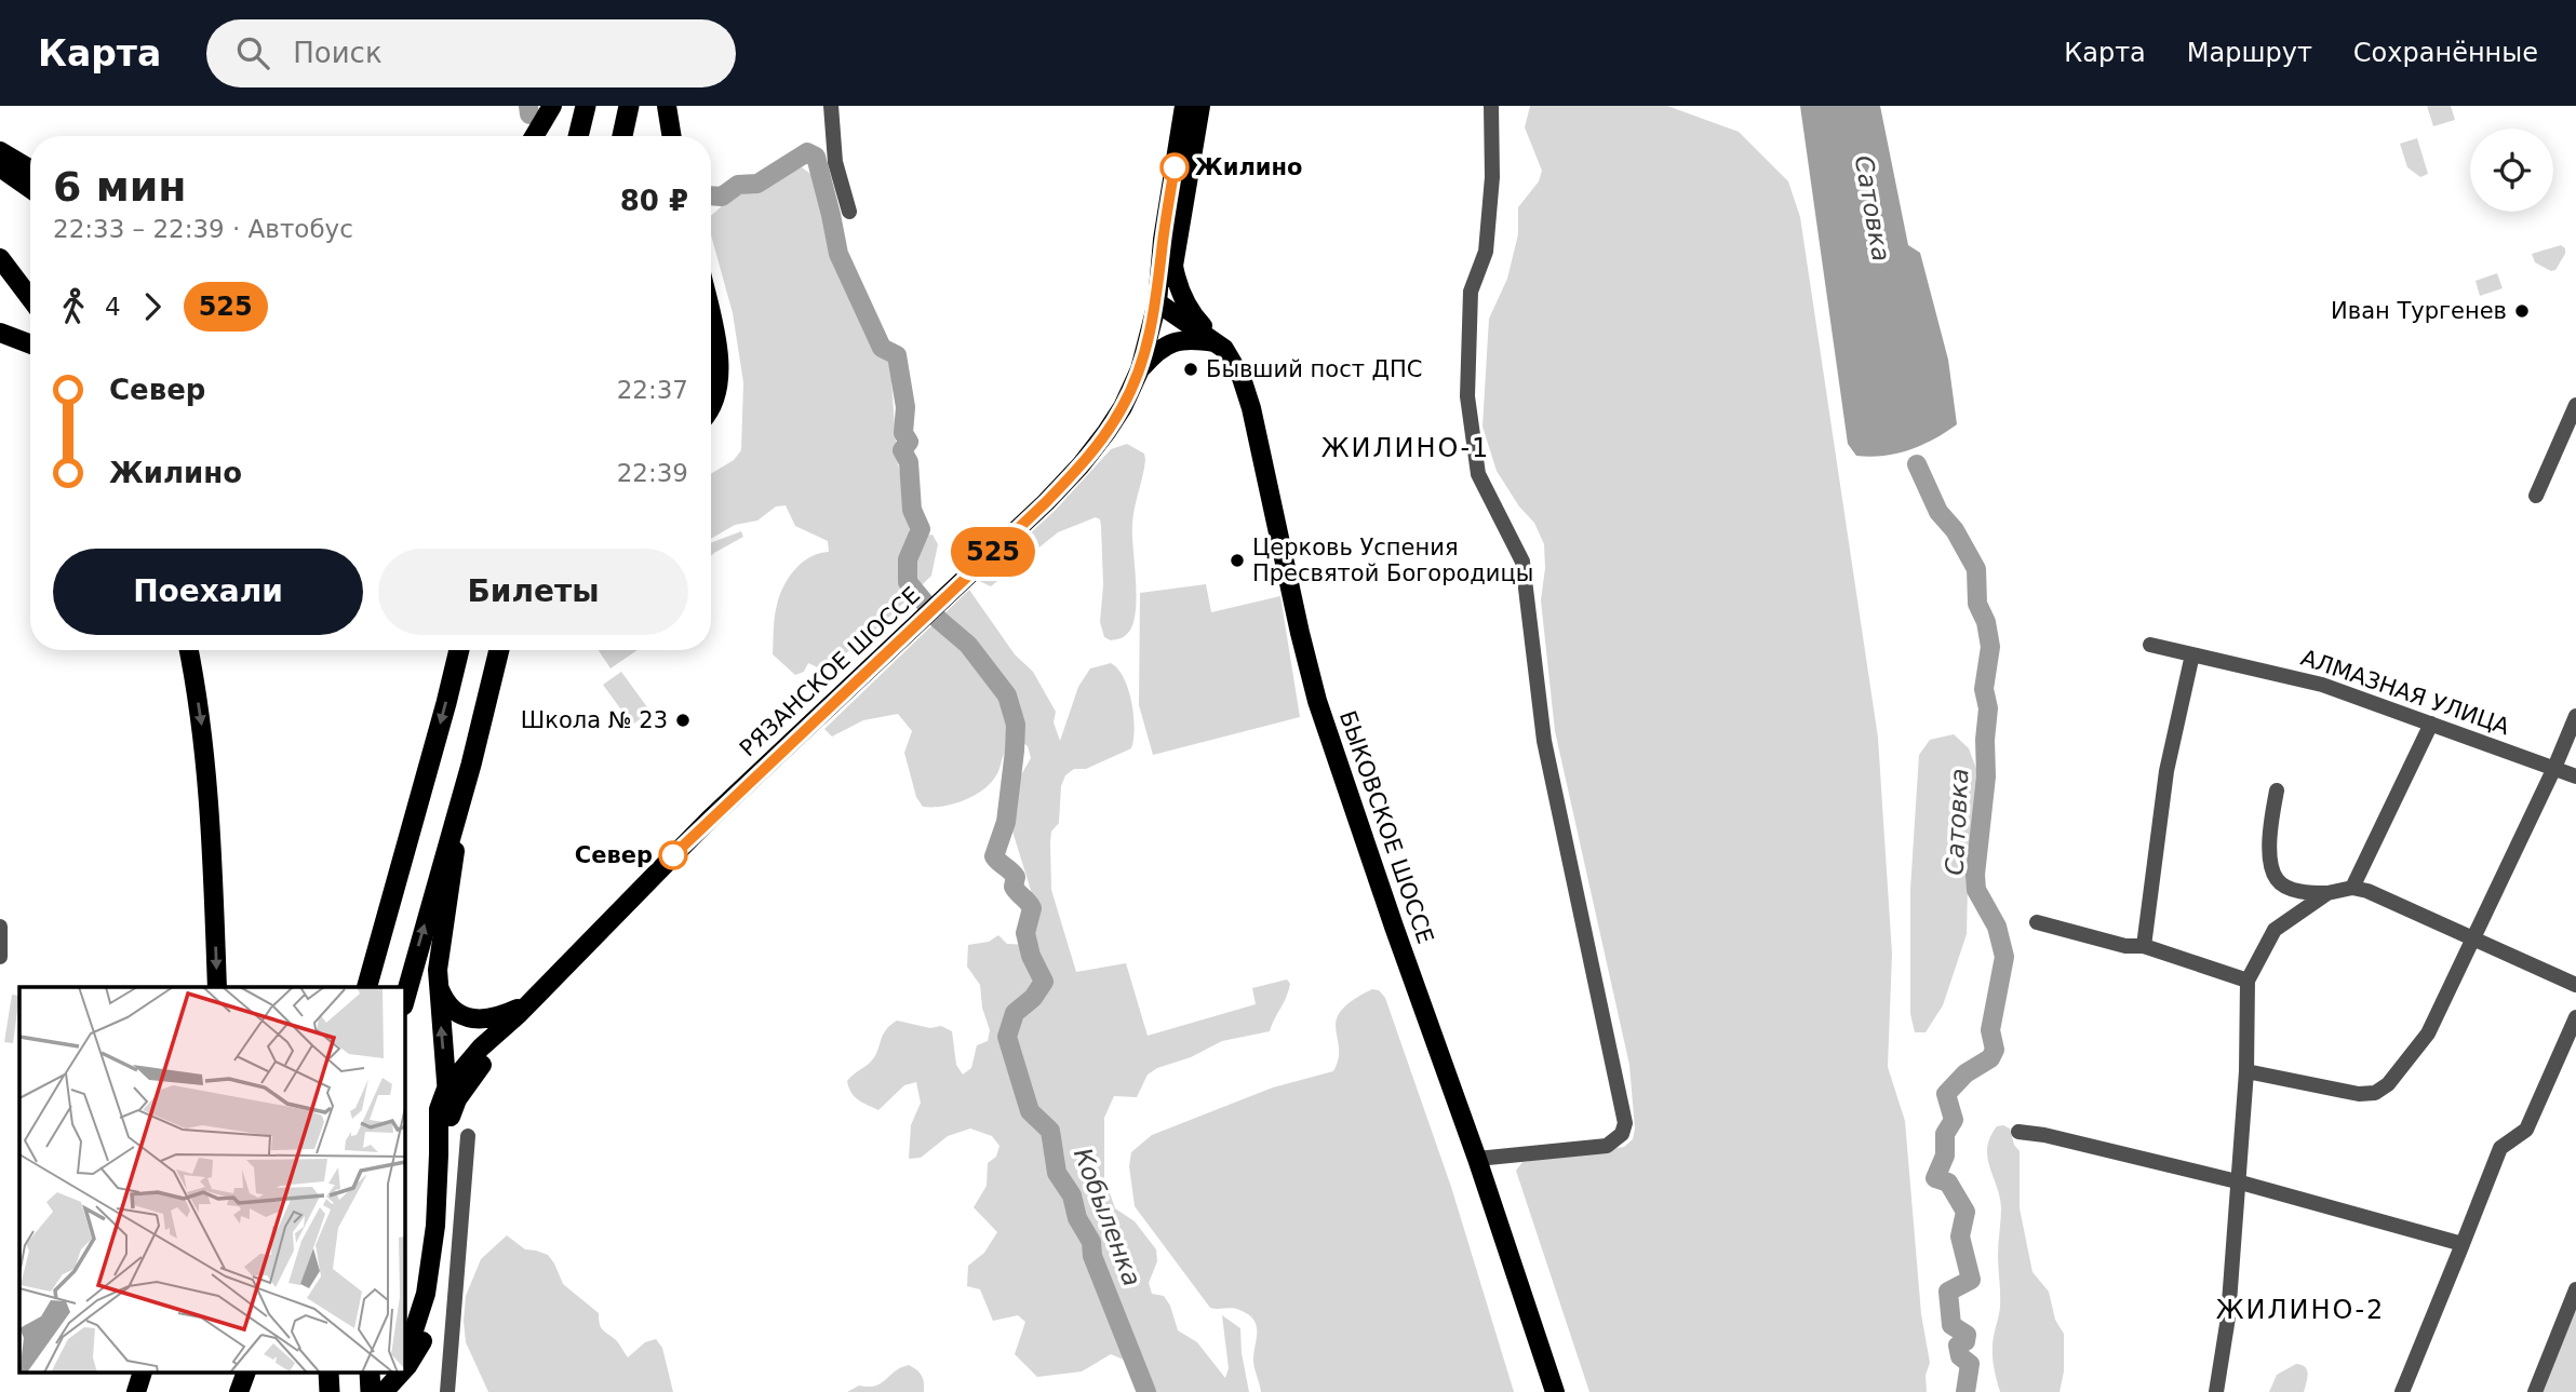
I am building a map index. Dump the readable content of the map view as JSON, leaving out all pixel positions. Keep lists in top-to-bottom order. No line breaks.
{"streets":{"main road":["РЯЗАНСКОЕ ШОССЕ","БЫКОВСКОЕ ШОССЕ"],"street":["АЛМАЗНАЯ УЛИЦА"]},"crossings":[["РЯЗАНСКОЕ ШОССЕ","БЫКОВСКОЕ ШОССЕ"]],"districts":["ЖИЛИНО-1","ЖИЛИНО-2"],"water":["Сатовка","Кобыленка"],"places":["Жилино","Иван Тургенев","Бывший пост ДПС","Церковь Успения Пресвятой Богородицы","Школа № 23","Север"],"lines":["bus line 525"],"page":{"header":"Карта","search":"Поиск","nav":["Карта","Маршрут","Сохранённые"],"on_map":"525","heading":["6 мин","22:33 – 22:39 · Автобус","80 ₽"],"legs":["4","525"],"list":[{"name":"Север","value":"22:37"},{"name":"Жилино","value":"22:39"}],"buttons":["Поехали","Билеты"]}}
